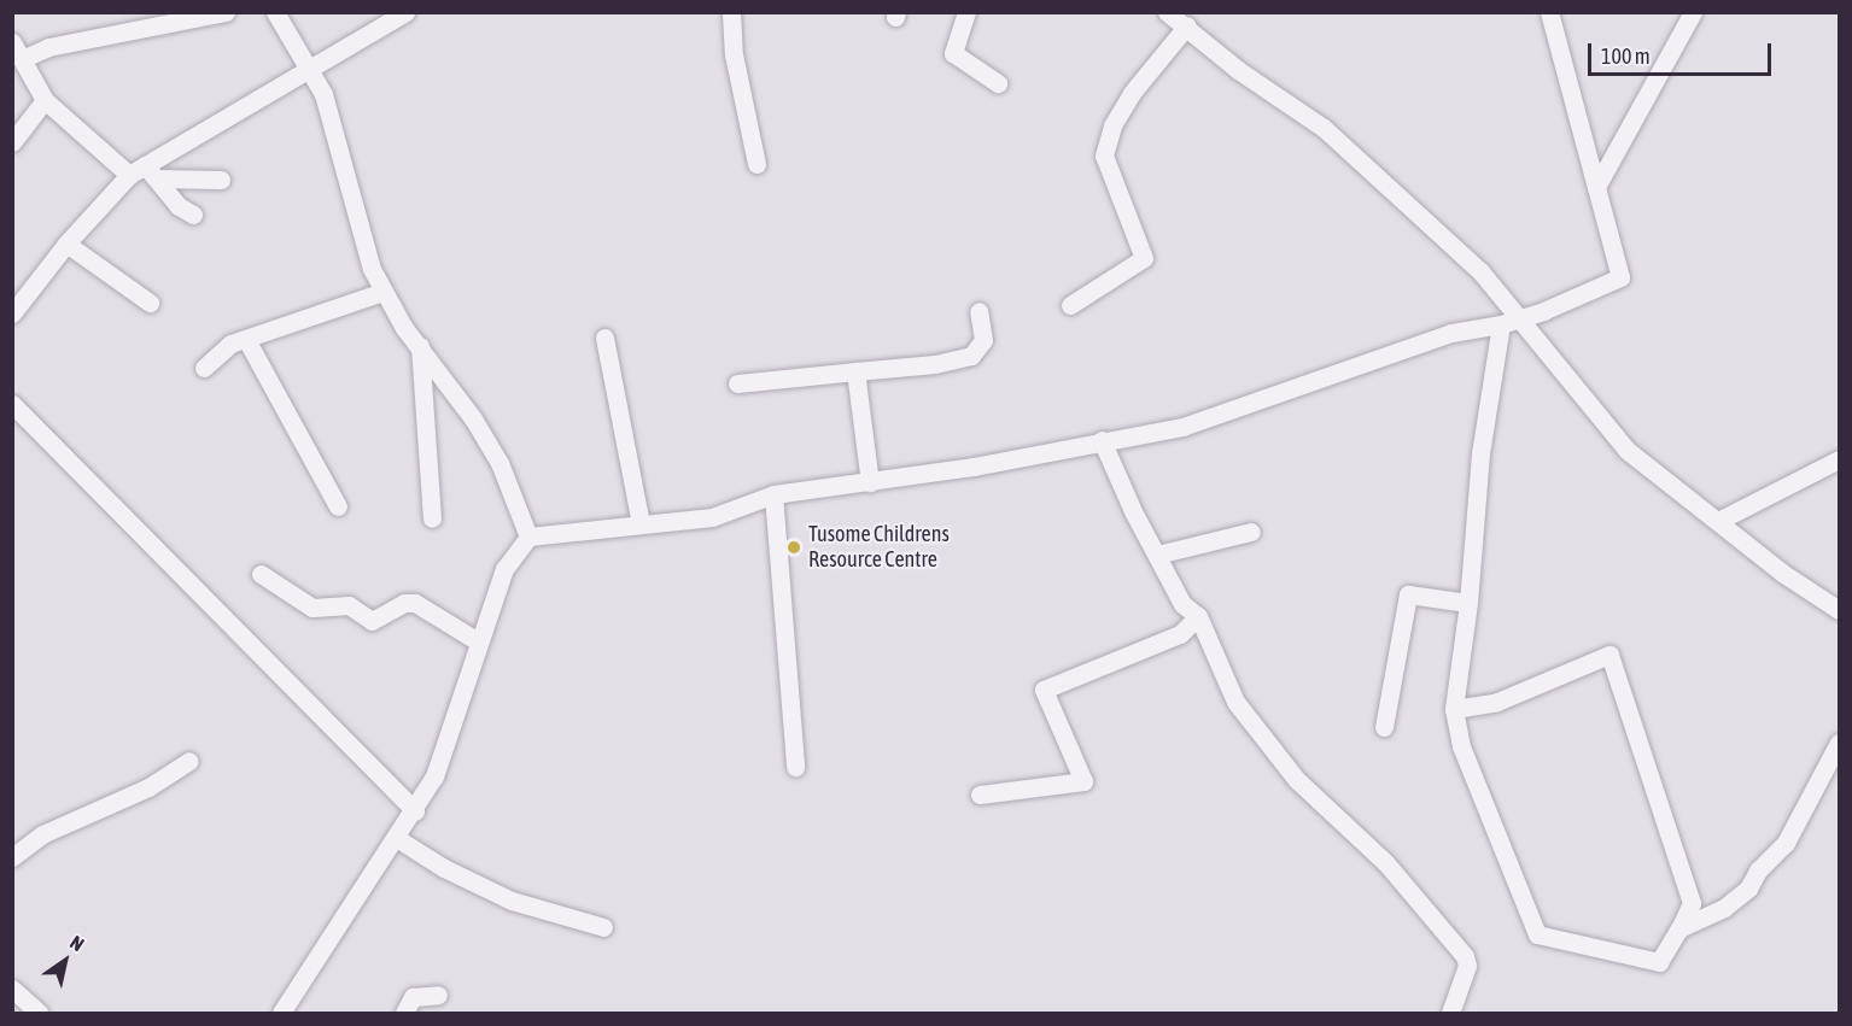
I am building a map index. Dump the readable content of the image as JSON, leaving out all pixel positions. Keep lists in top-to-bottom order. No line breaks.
{"places":["Tusome Childrens Resource Centre"],"scale_bar":"100 m","north":"top right"}
